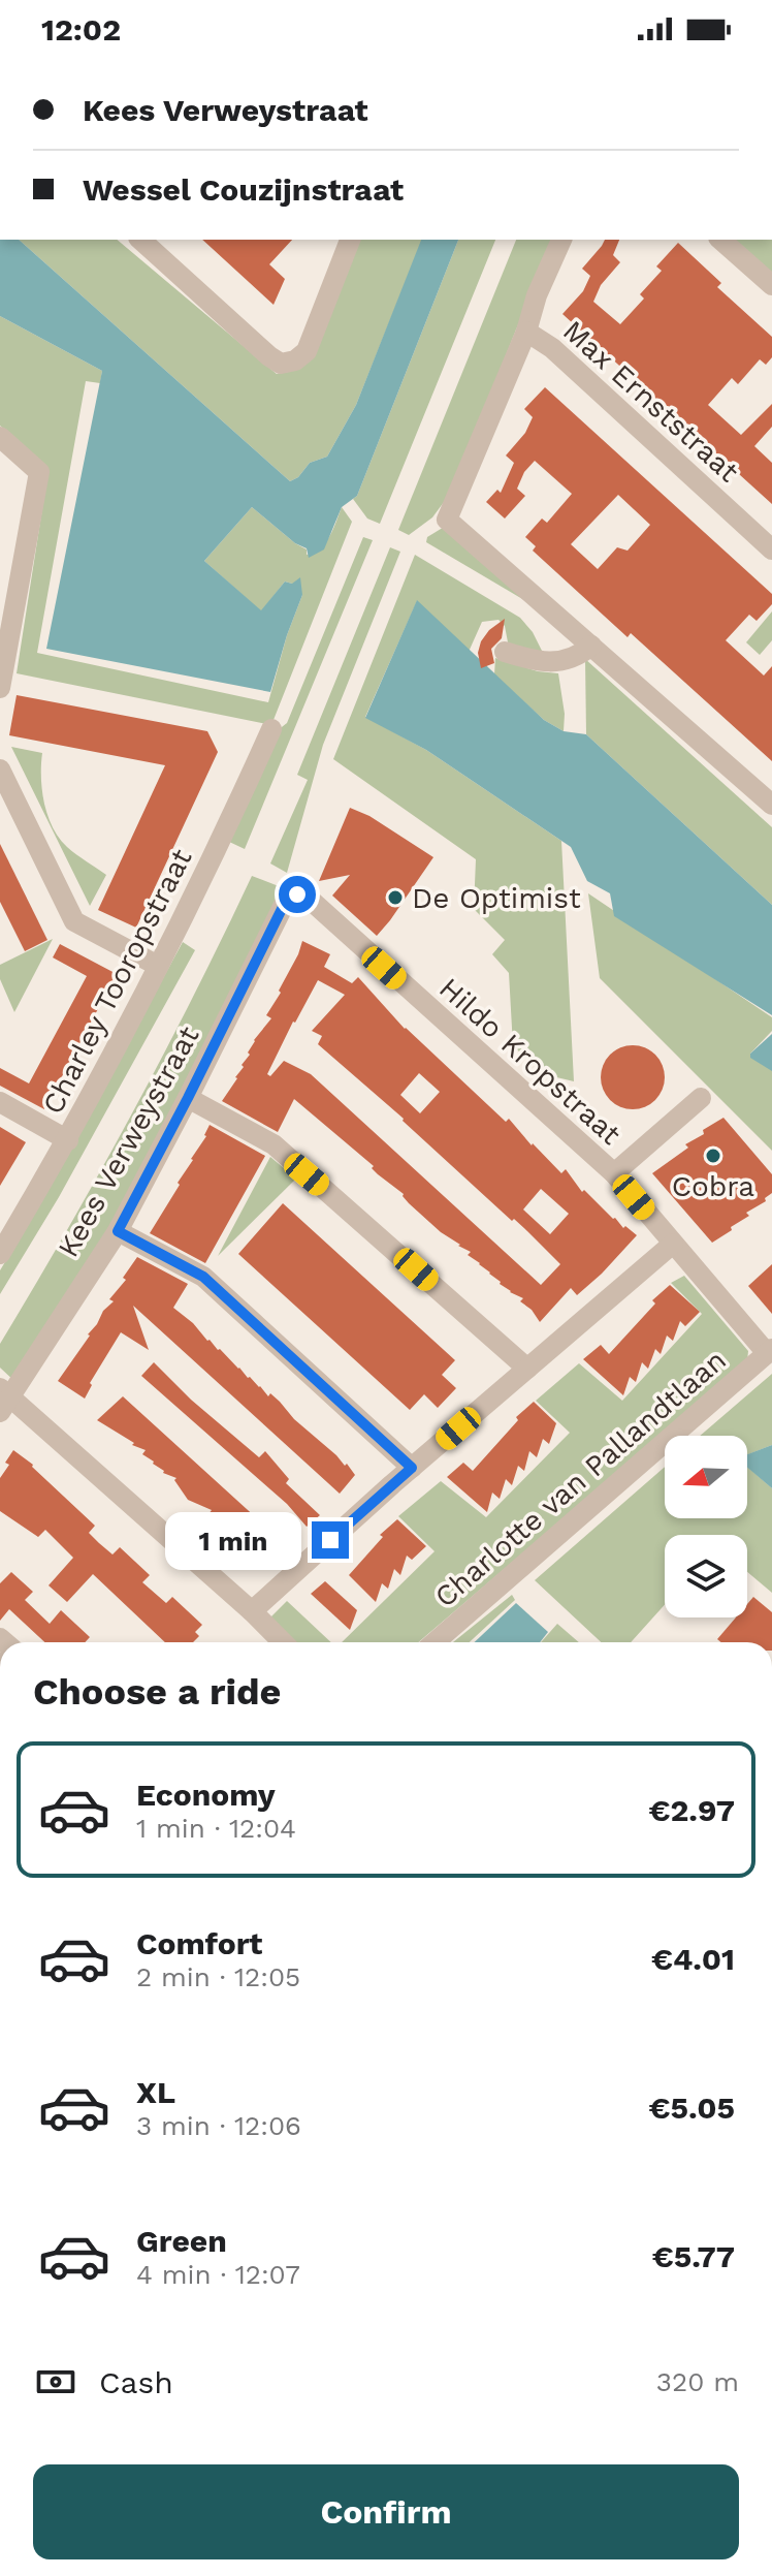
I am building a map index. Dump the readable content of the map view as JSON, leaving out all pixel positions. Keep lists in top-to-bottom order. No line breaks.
{"streets":{"street":["Max Ernststraat","Charley Tooropstraat","Hildo Kropstraat","Kees Verweystraat","Charlotte van Pallandtlaan"]},"crossings":[["Hildo Kropstraat","Kees Verweystraat"],["Hildo Kropstraat","Charlotte van Pallandtlaan"]],"places":["De Optimist","Cobra"],"north":"left","page":{"status":"12:02","banner":["Kees Verweystraat","Wessel Couzijnstraat"],"bubble":"1 min","heading":"Choose a ride","list":[{"name":"Economy","note":"1 min · 12:04","value":"€2.97"},{"name":"Comfort","note":"2 min · 12:05","value":"€4.01"},{"name":"XL","note":"3 min · 12:06","value":"€5.05"},{"name":"Green","note":"4 min · 12:07","value":"€5.77"}],"pay":["Cash","320 m"],"buttons":"Confirm"}}
